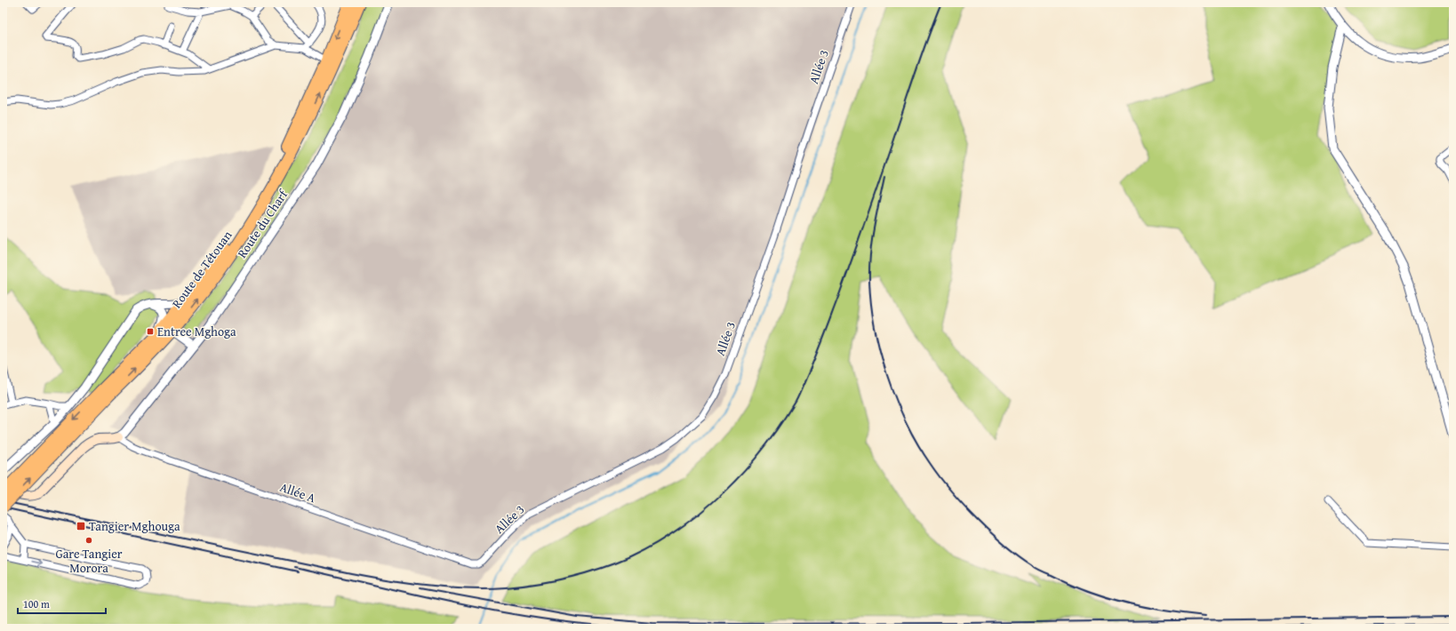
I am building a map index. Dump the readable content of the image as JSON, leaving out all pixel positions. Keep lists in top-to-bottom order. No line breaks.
{"streets":{"highway":["Route de Tétouan"],"street":["Allée 3","Route du Charf","Allée A"]},"crossings":[["Allée 3","Allée A"],["Route du Charf","Allée A"]],"places":{"transit":["Entree Mghoga","Tangier Mghouga"],"other":["Gare Tangier Morora"]},"scale_bar":"100 m"}
